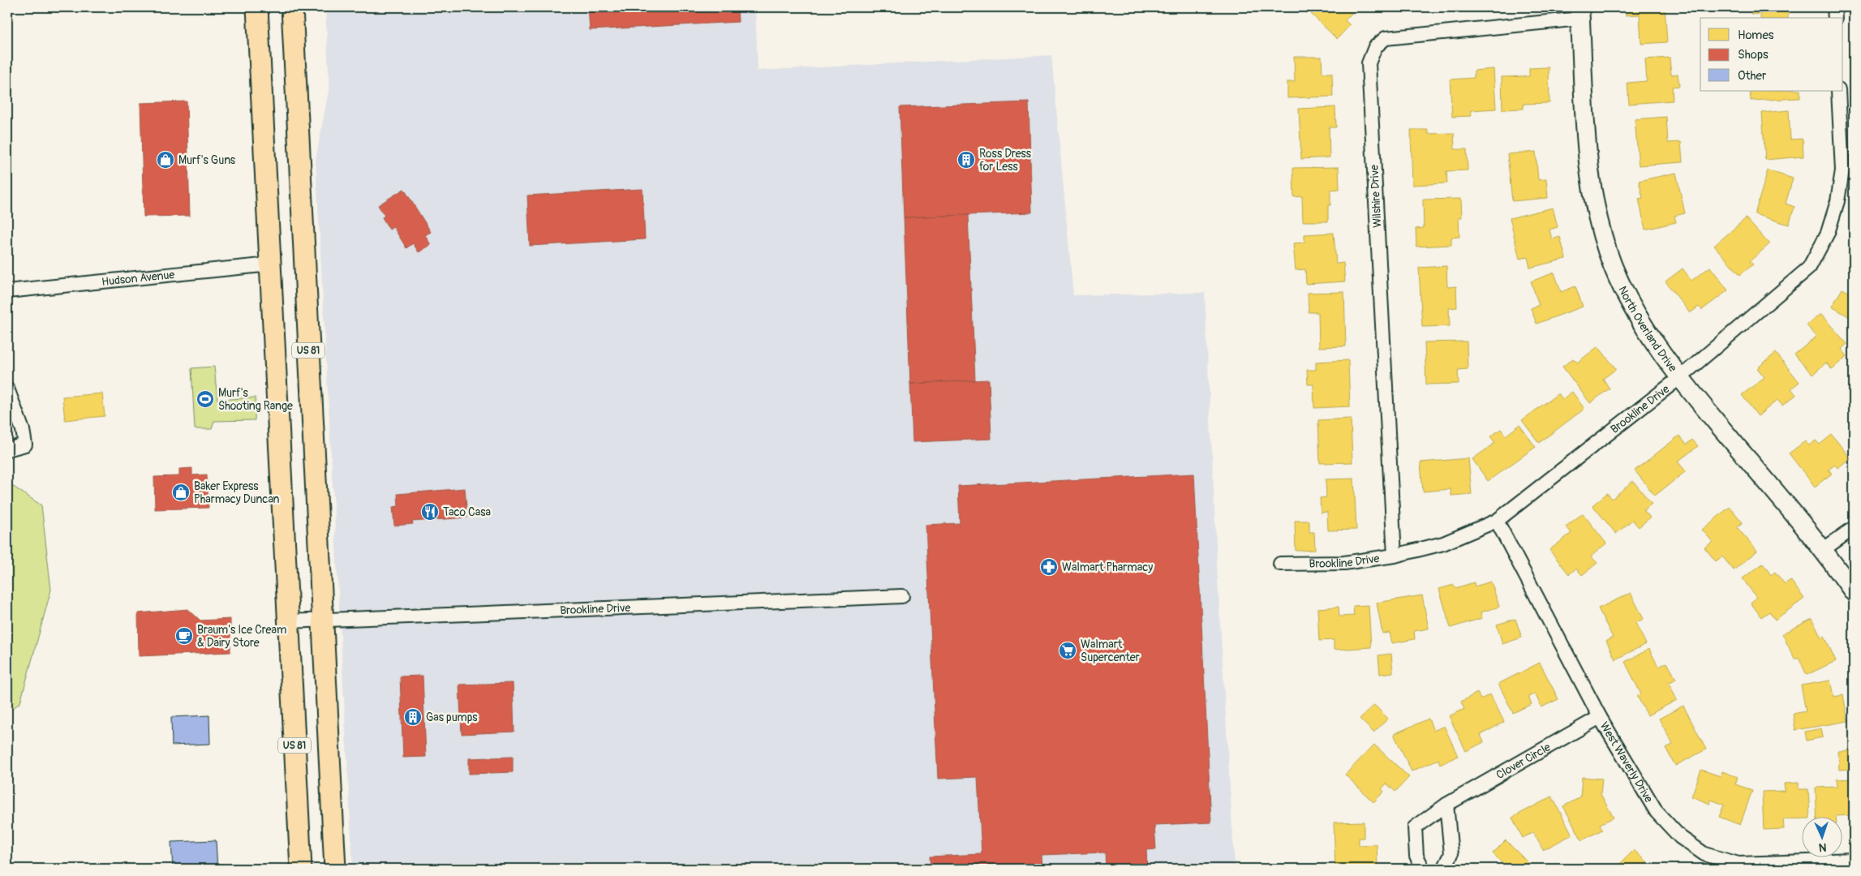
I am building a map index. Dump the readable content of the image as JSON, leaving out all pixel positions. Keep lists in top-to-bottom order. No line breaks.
{"streets":{"main road":["US 81"],"street":["Wilshire Drive","Hudson Avenue","North Overland Drive","Brookline Drive","Clover Circle","West Waverly Drive"]},"crossings":[["Wilshire Drive","North Overland Drive"],["Wilshire Drive","Brookline Drive"],["Hudson Avenue","US 81"],["North Overland Drive","Brookline Drive"],["US 81","Brookline Drive"],["Brookline Drive","West Waverly Drive"],["Clover Circle","West Waverly Drive"]],"places":{"shop":["Murf's Guns","Baker Express Pharmacy Duncan"],"building":["Ross Dress for Less","Gas pumps"],"sports":["Murf's Shooting Range"],"restaurant":["Taco Casa"],"pharmacy":["Walmart Pharmacy"],"cafe":["Braum's Ice Cream & Dairy Store"],"supermarket":["Walmart Supercenter"]},"legend":["Homes","Shops","Other"],"north":"bottom"}
